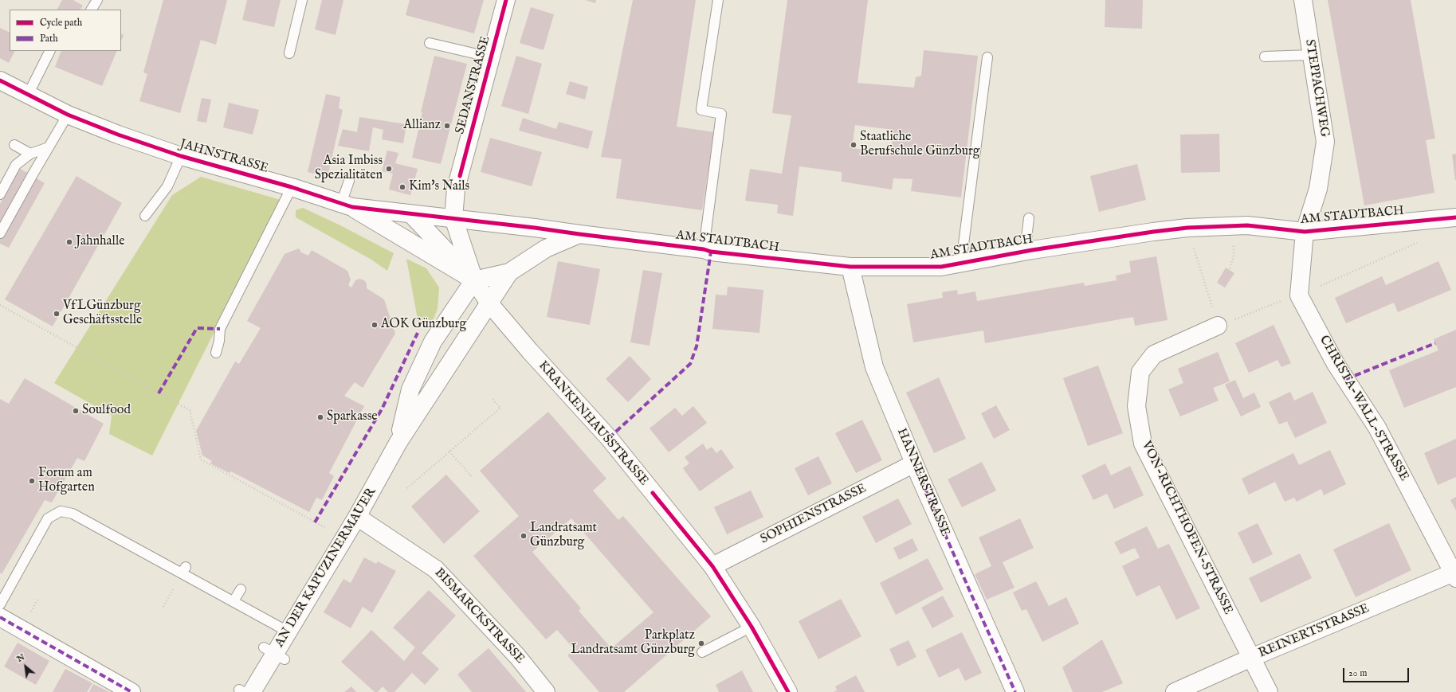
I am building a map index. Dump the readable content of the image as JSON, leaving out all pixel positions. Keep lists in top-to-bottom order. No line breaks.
{"streets":{"street":["SEDANSTRASSE","STEPPACHWEG","JAHNSTRASSE","AM STADTBACH","CHRISTA-WALL-STRASSE","KRANKENHAUSSTRASSE","HANNERSTRASSE","SOPHIENSTRASSE","VON-RICHTHOFEN-STRASSE","AN DER KAPUZINERMAUER","BISMARCKSTRASSE","REINERTSTRASSE"]},"crossings":[["SEDANSTRASSE","KRANKENHAUSSTRASSE"],["STEPPACHWEG","AM STADTBACH"],["STEPPACHWEG","CHRISTA-WALL-STRASSE"],["JAHNSTRASSE","AM STADTBACH"],["JAHNSTRASSE","KRANKENHAUSSTRASSE"],["JAHNSTRASSE","AN DER KAPUZINERMAUER"],["AM STADTBACH","CHRISTA-WALL-STRASSE"],["AM STADTBACH","KRANKENHAUSSTRASSE"],["AM STADTBACH","HANNERSTRASSE"],["AM STADTBACH","AN DER KAPUZINERMAUER"],["CHRISTA-WALL-STRASSE","REINERTSTRASSE"],["KRANKENHAUSSTRASSE","SOPHIENSTRASSE"],["KRANKENHAUSSTRASSE","AN DER KAPUZINERMAUER"],["HANNERSTRASSE","SOPHIENSTRASSE"],["VON-RICHTHOFEN-STRASSE","REINERTSTRASSE"],["AN DER KAPUZINERMAUER","BISMARCKSTRASSE"]],"places":["Allianz","Staatliche Berufschule Günzburg","Asia Imbiss Spezialitäten","Kim's Nails","Jahnhalle","VfLGünzburg Geschäftsstelle","AOK Günzburg","Soulfood","Sparkasse","Forum am Hofgarten","Landratsamt Günzburg","Parkplatz Landratsamt Günzburg"],"legend":["Cycle path","Path"],"scale_bar":"20 m","north":"top left"}
